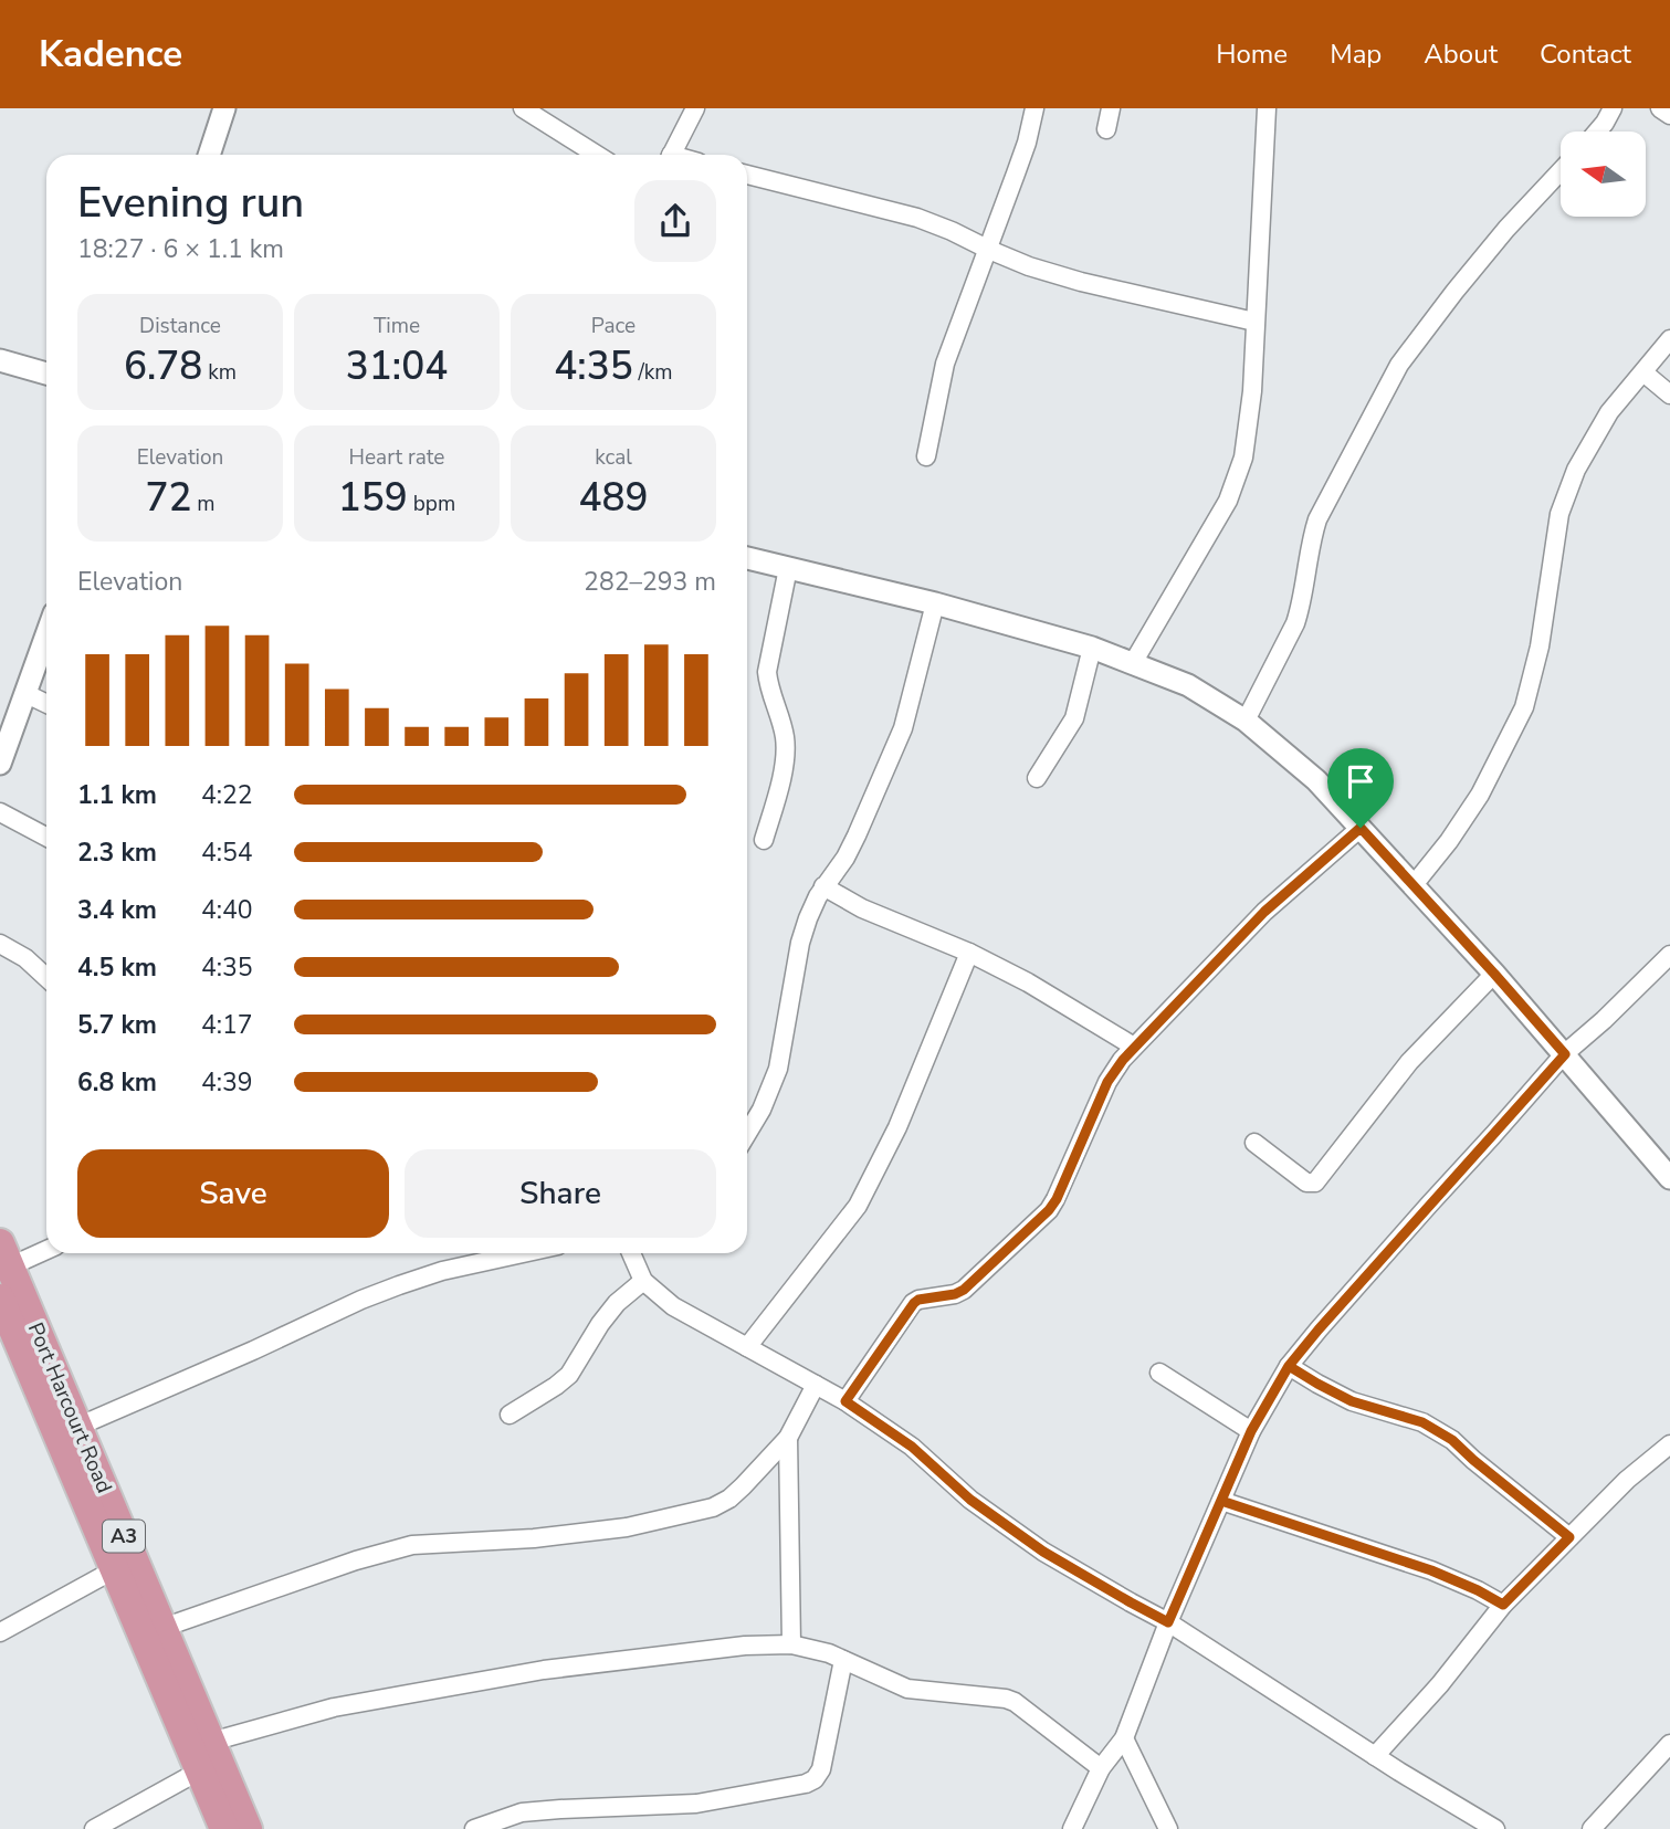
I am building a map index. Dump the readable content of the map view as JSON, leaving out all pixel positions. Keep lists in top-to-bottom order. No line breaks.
{"streets":{"highway":["Port Harcourt Road","A3"]},"north":"left","page":{"header":"Kadence","nav":["Home","Map","About","Contact"],"heading":["Evening run","18:27 · 6 × 1.1 km"],"stats":[["Distance","6.78 km"],["Time","31:04"],["Pace","4:35 /km"],["Elevation","72 m"],["Heart rate","159 bpm"],["kcal","489"]],"chart":["Elevation","282–293 m"],"list":[{"name":"1.1 km","note":"4:22"},{"name":"2.3 km","note":"4:54"},{"name":"3.4 km","note":"4:40"},{"name":"4.5 km","note":"4:35"},{"name":"5.7 km","note":"4:17"},{"name":"6.8 km","note":"4:39"}],"buttons":["Save","Share"]}}
